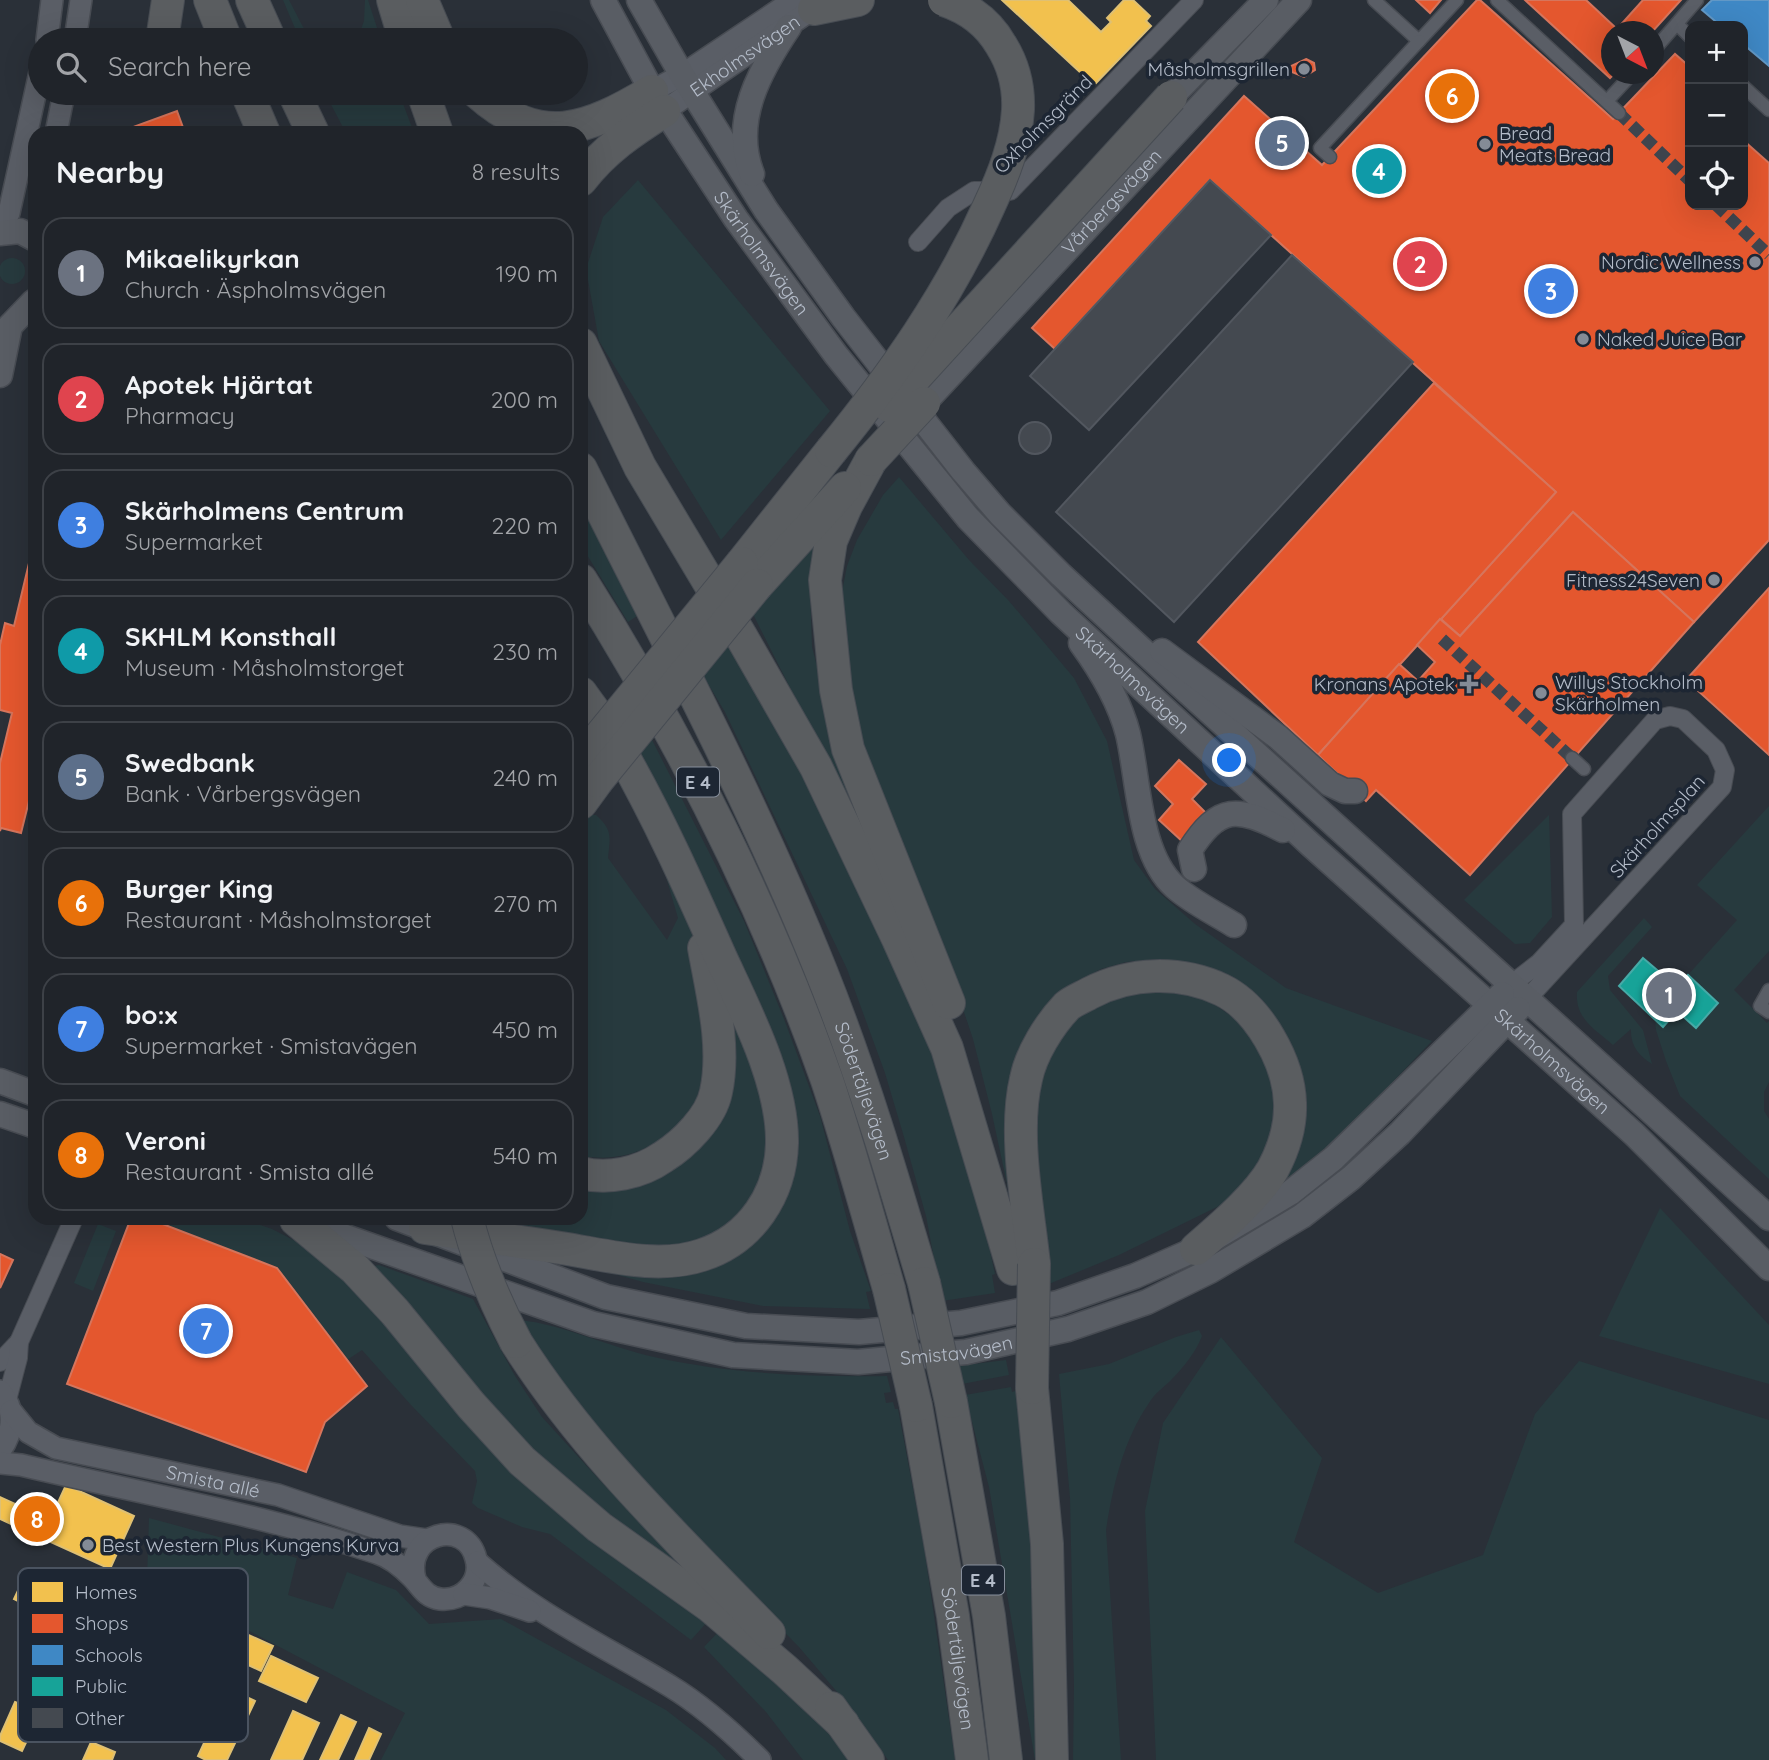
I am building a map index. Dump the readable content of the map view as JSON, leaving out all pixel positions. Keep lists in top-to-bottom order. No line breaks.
{"streets":{"highway":["E 4","Södertäljevägen"],"main road":["Vårbergsvägen","Skärholmsvägen","Smistavägen"],"street":["Ekholmsvägen","Oxholmsgränd","Skärholmsplan","Smista allé"]},"crossings":[["Ekholmsvägen","Skärholmsvägen"],["Skärholmsvägen","Skärholmsplan"],["Skärholmsvägen","Smistavägen"],["Skärholmsplan","Smistavägen"]],"places":{"other":["Måsholmsgrillen","Bread Meats Bread","Nordic Wellness","Naked Juice Bar","Fitness24Seven","Willys Stockholm Skärholmen","Best Western Plus Kungens Kurva"],"health":["Kronans Apotek"]},"legend":["Homes","Shops","Schools","Public","Other"],"north":"bottom right","page":{"map_buttons":["+","−"],"search":"Search here","pins":["6","5","4","2","3","1","7","8"],"heading":["Nearby","8 results"],"list":[{"mark":"1","name":"Mikaelikyrkan","note":"Church · Äspholmsvägen","value":"190 m"},{"mark":"2","name":"Apotek Hjärtat","note":"Pharmacy","value":"200 m"},{"mark":"3","name":"Skärholmens Centrum","note":"Supermarket","value":"220 m"},{"mark":"4","name":"SKHLM Konsthall","note":"Museum · Måsholmstorget","value":"230 m"},{"mark":"5","name":"Swedbank","note":"Bank · Vårbergsvägen","value":"240 m"},{"mark":"6","name":"Burger King","note":"Restaurant · Måsholmstorget","value":"270 m"},{"mark":"7","name":"bo:x","note":"Supermarket · Smistavägen","value":"450 m"},{"mark":"8","name":"Veroni","note":"Restaurant · Smista allé","value":"540 m"}]}}
